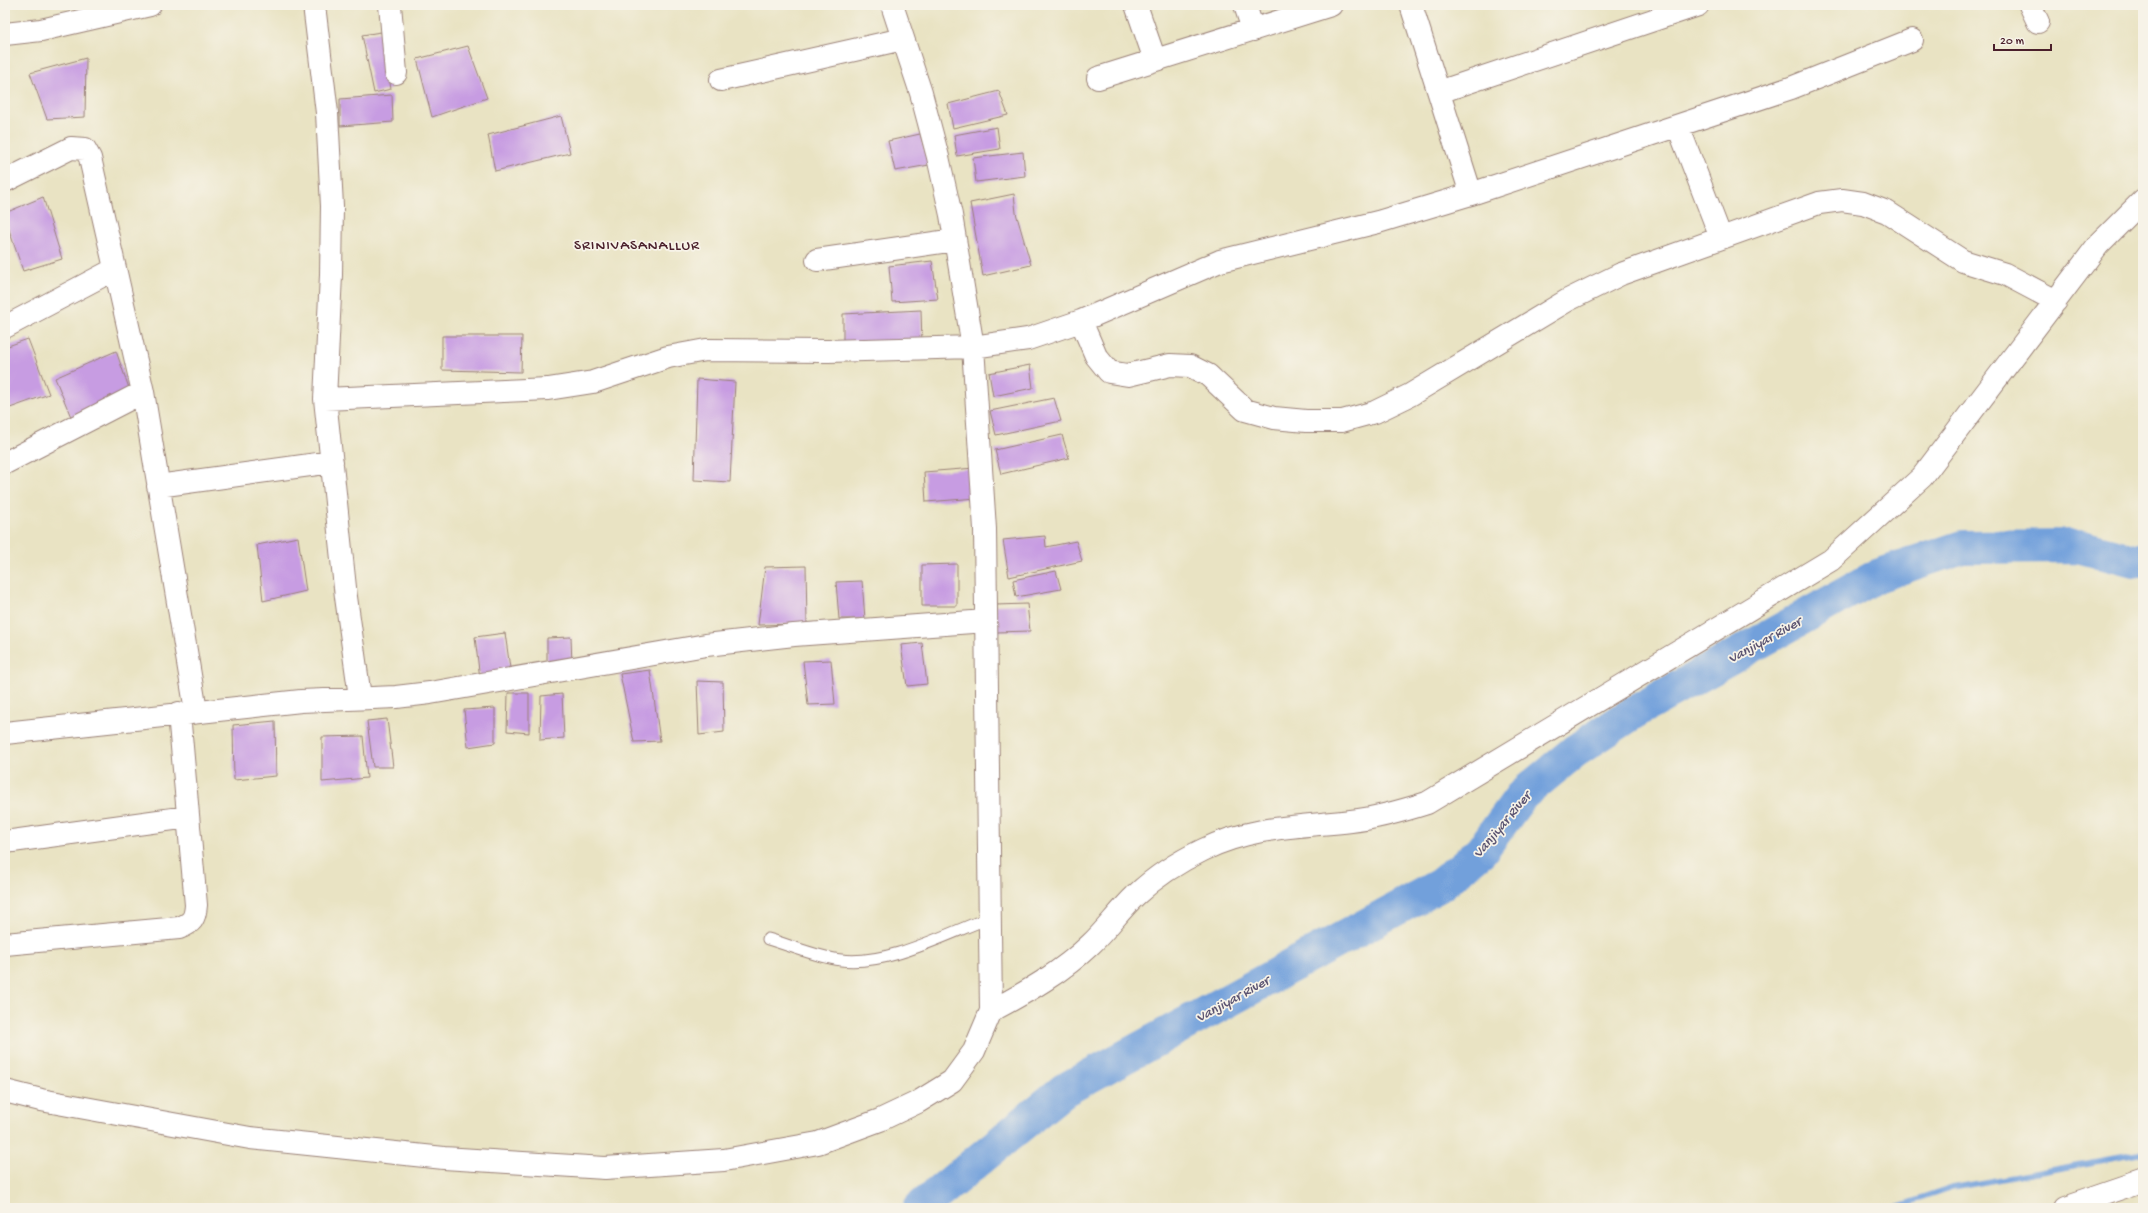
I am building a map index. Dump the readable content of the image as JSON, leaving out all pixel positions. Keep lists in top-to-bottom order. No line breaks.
{"districts":["SRINIVASANALLUR"],"water":["Vanjiyar River"],"scale_bar":"20 m"}
